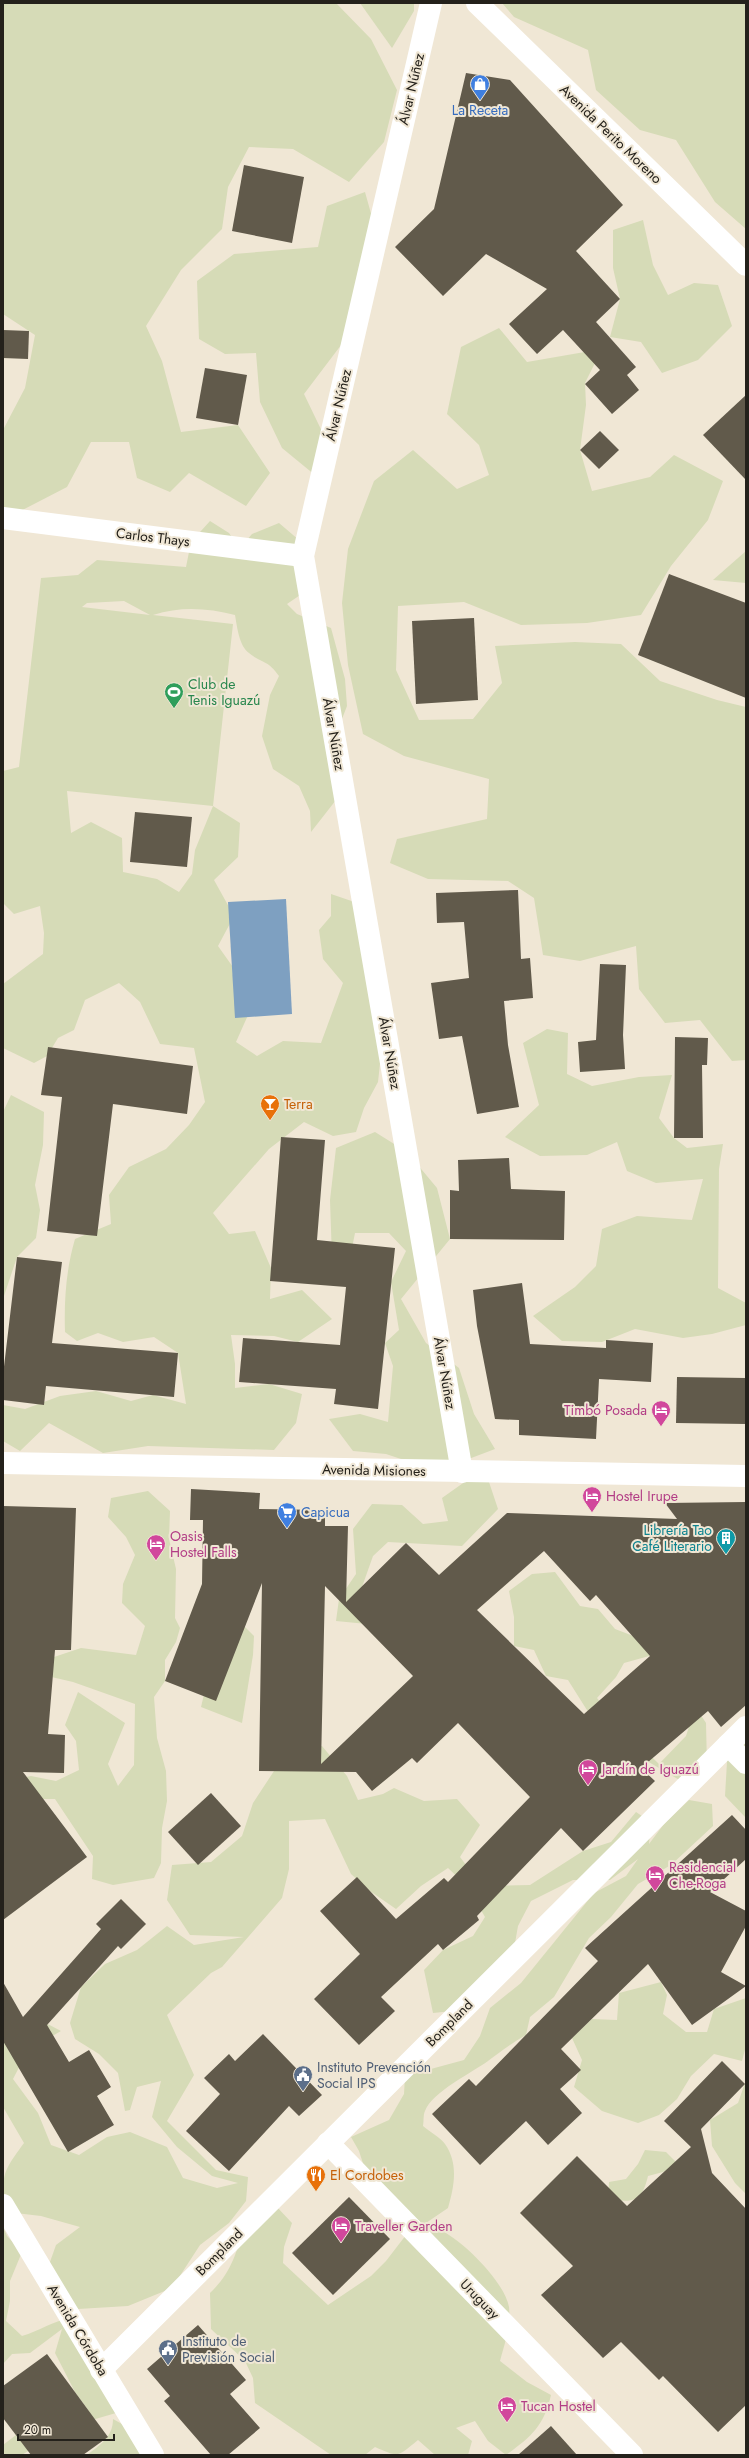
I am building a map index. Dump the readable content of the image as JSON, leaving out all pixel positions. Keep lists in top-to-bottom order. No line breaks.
{"streets":{"street":["Álvar Núñez","Avenida Perito Moreno","Carlos Thays","Avenida Misiones","Bompland","Uruguay","Avenida Córdoba"]},"crossings":[["Álvar Núñez","Carlos Thays"],["Álvar Núñez","Avenida Misiones"],["Bompland","Uruguay"],["Bompland","Avenida Córdoba"]],"places":{"shop":["La Receta"],"sports":["Club de Tenis Iguazú"],"bar":["Terra"],"hotel":["Timbó Posada","Hostel Irupe","Oasis Hostel Falls","Jardín de Iguazú","Residencial Che-Roga","Traveller Garden","Tucan Hostel"],"supermarket":["Capicua"],"building":["Librería Tao Café Literario"],"public building":["Instituto Prevención Social IPS","Instituto de Previsión Social"],"restaurant":["El Cordobes"]},"scale_bar":"20 m"}
